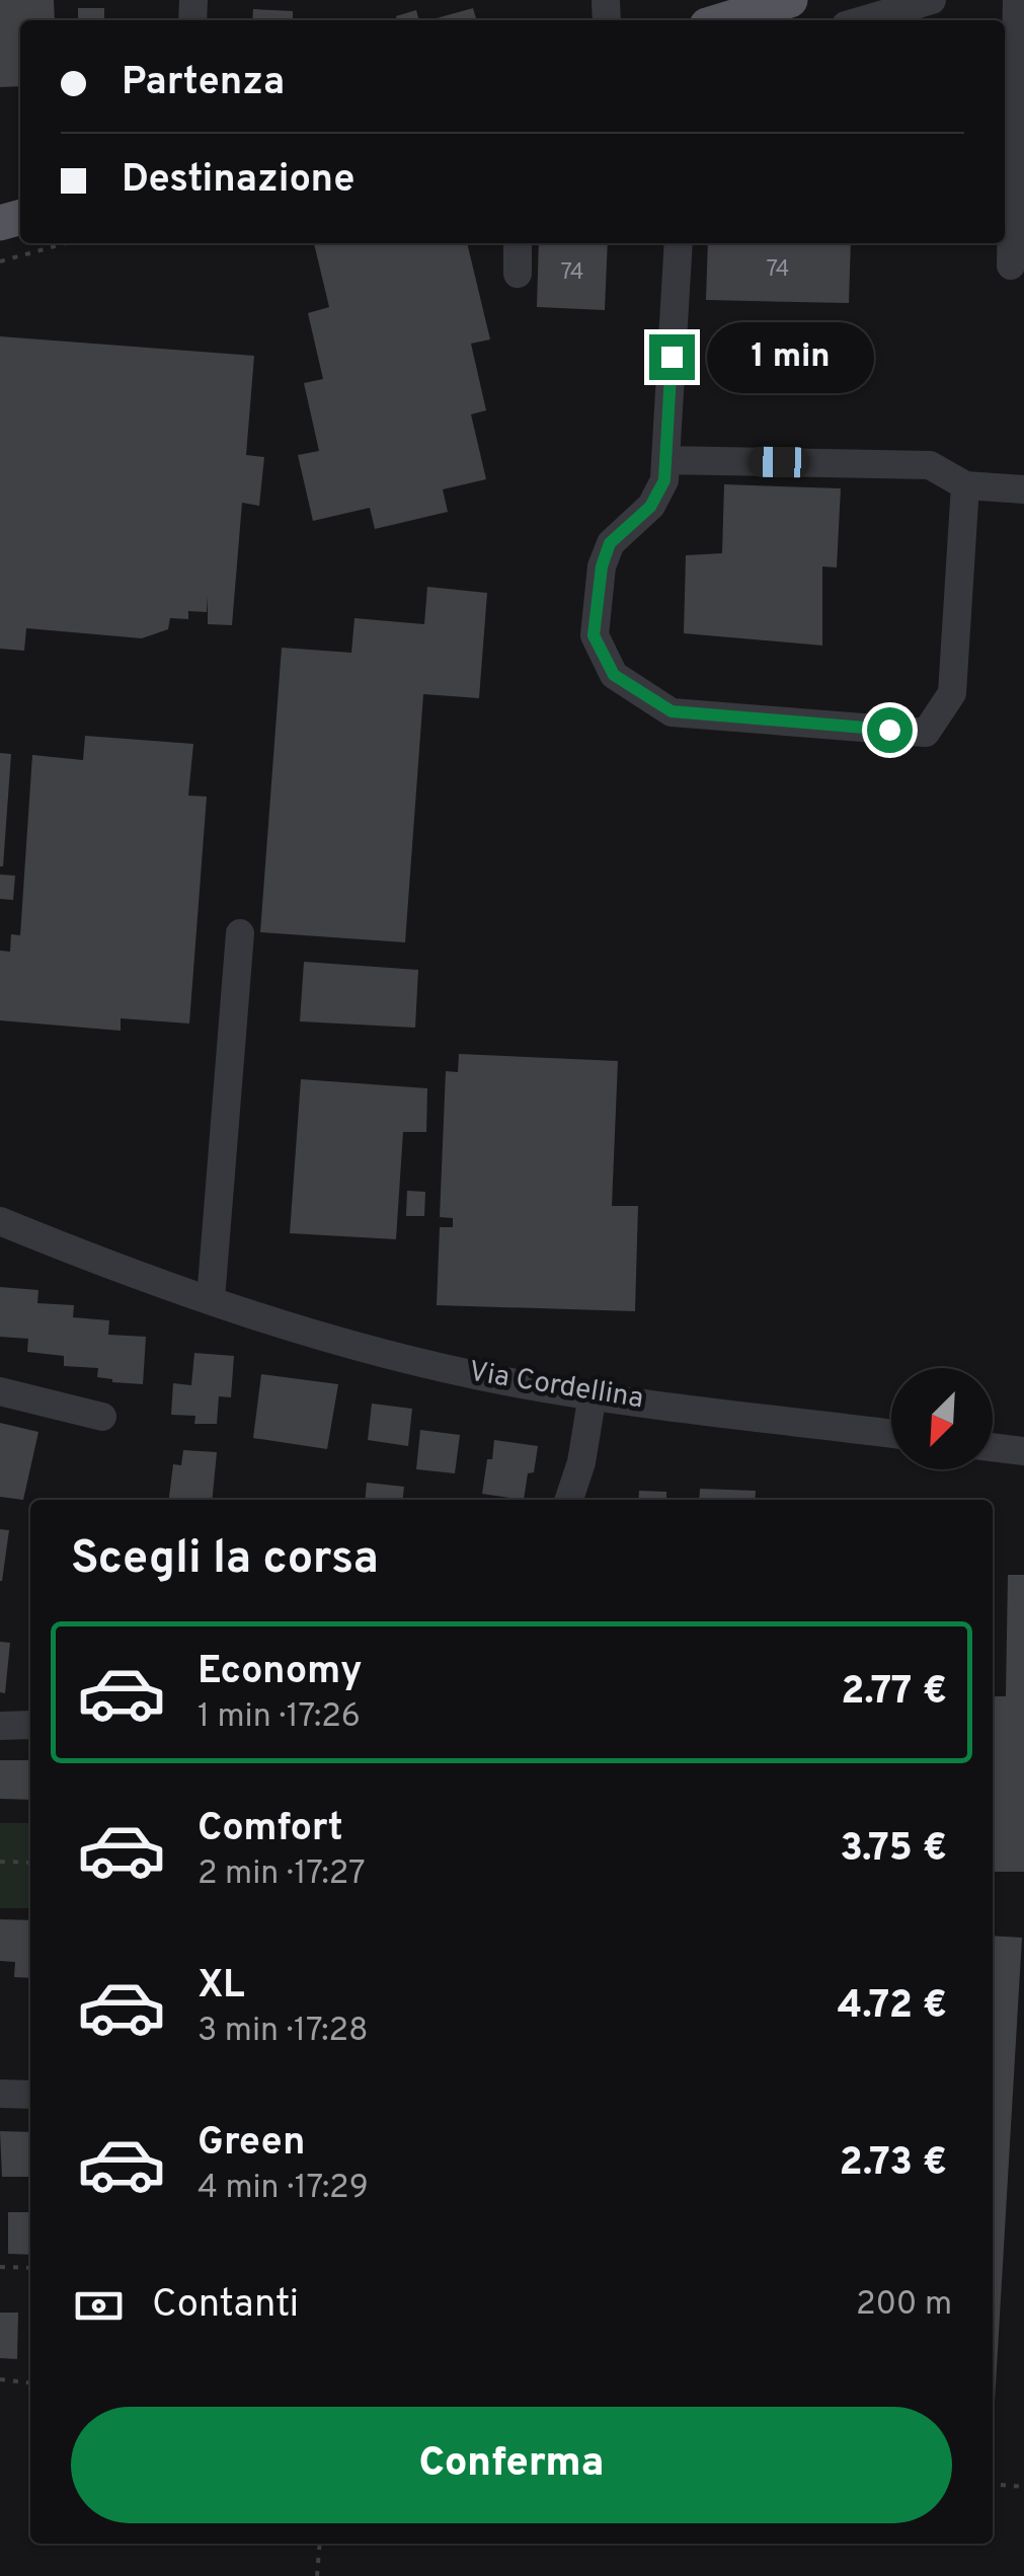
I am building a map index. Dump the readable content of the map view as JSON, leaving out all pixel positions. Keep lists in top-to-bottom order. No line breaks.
{"streets":{"street":["Via Cordellina"]},"house_numbers":["74","74"],"north":"bottom left","page":{"banner":["Partenza","Destinazione"],"bubble":"1 min","heading":"Scegli la corsa","list":[{"name":"Economy","note":"1 min · 17:26","value":"2.77 €"},{"name":"Comfort","note":"2 min · 17:27","value":"3.75 €"},{"name":"XL","note":"3 min · 17:28","value":"4.72 €"},{"name":"Green","note":"4 min · 17:29","value":"2.73 €"}],"pay":["Contanti","200 m"],"buttons":"Conferma"}}
